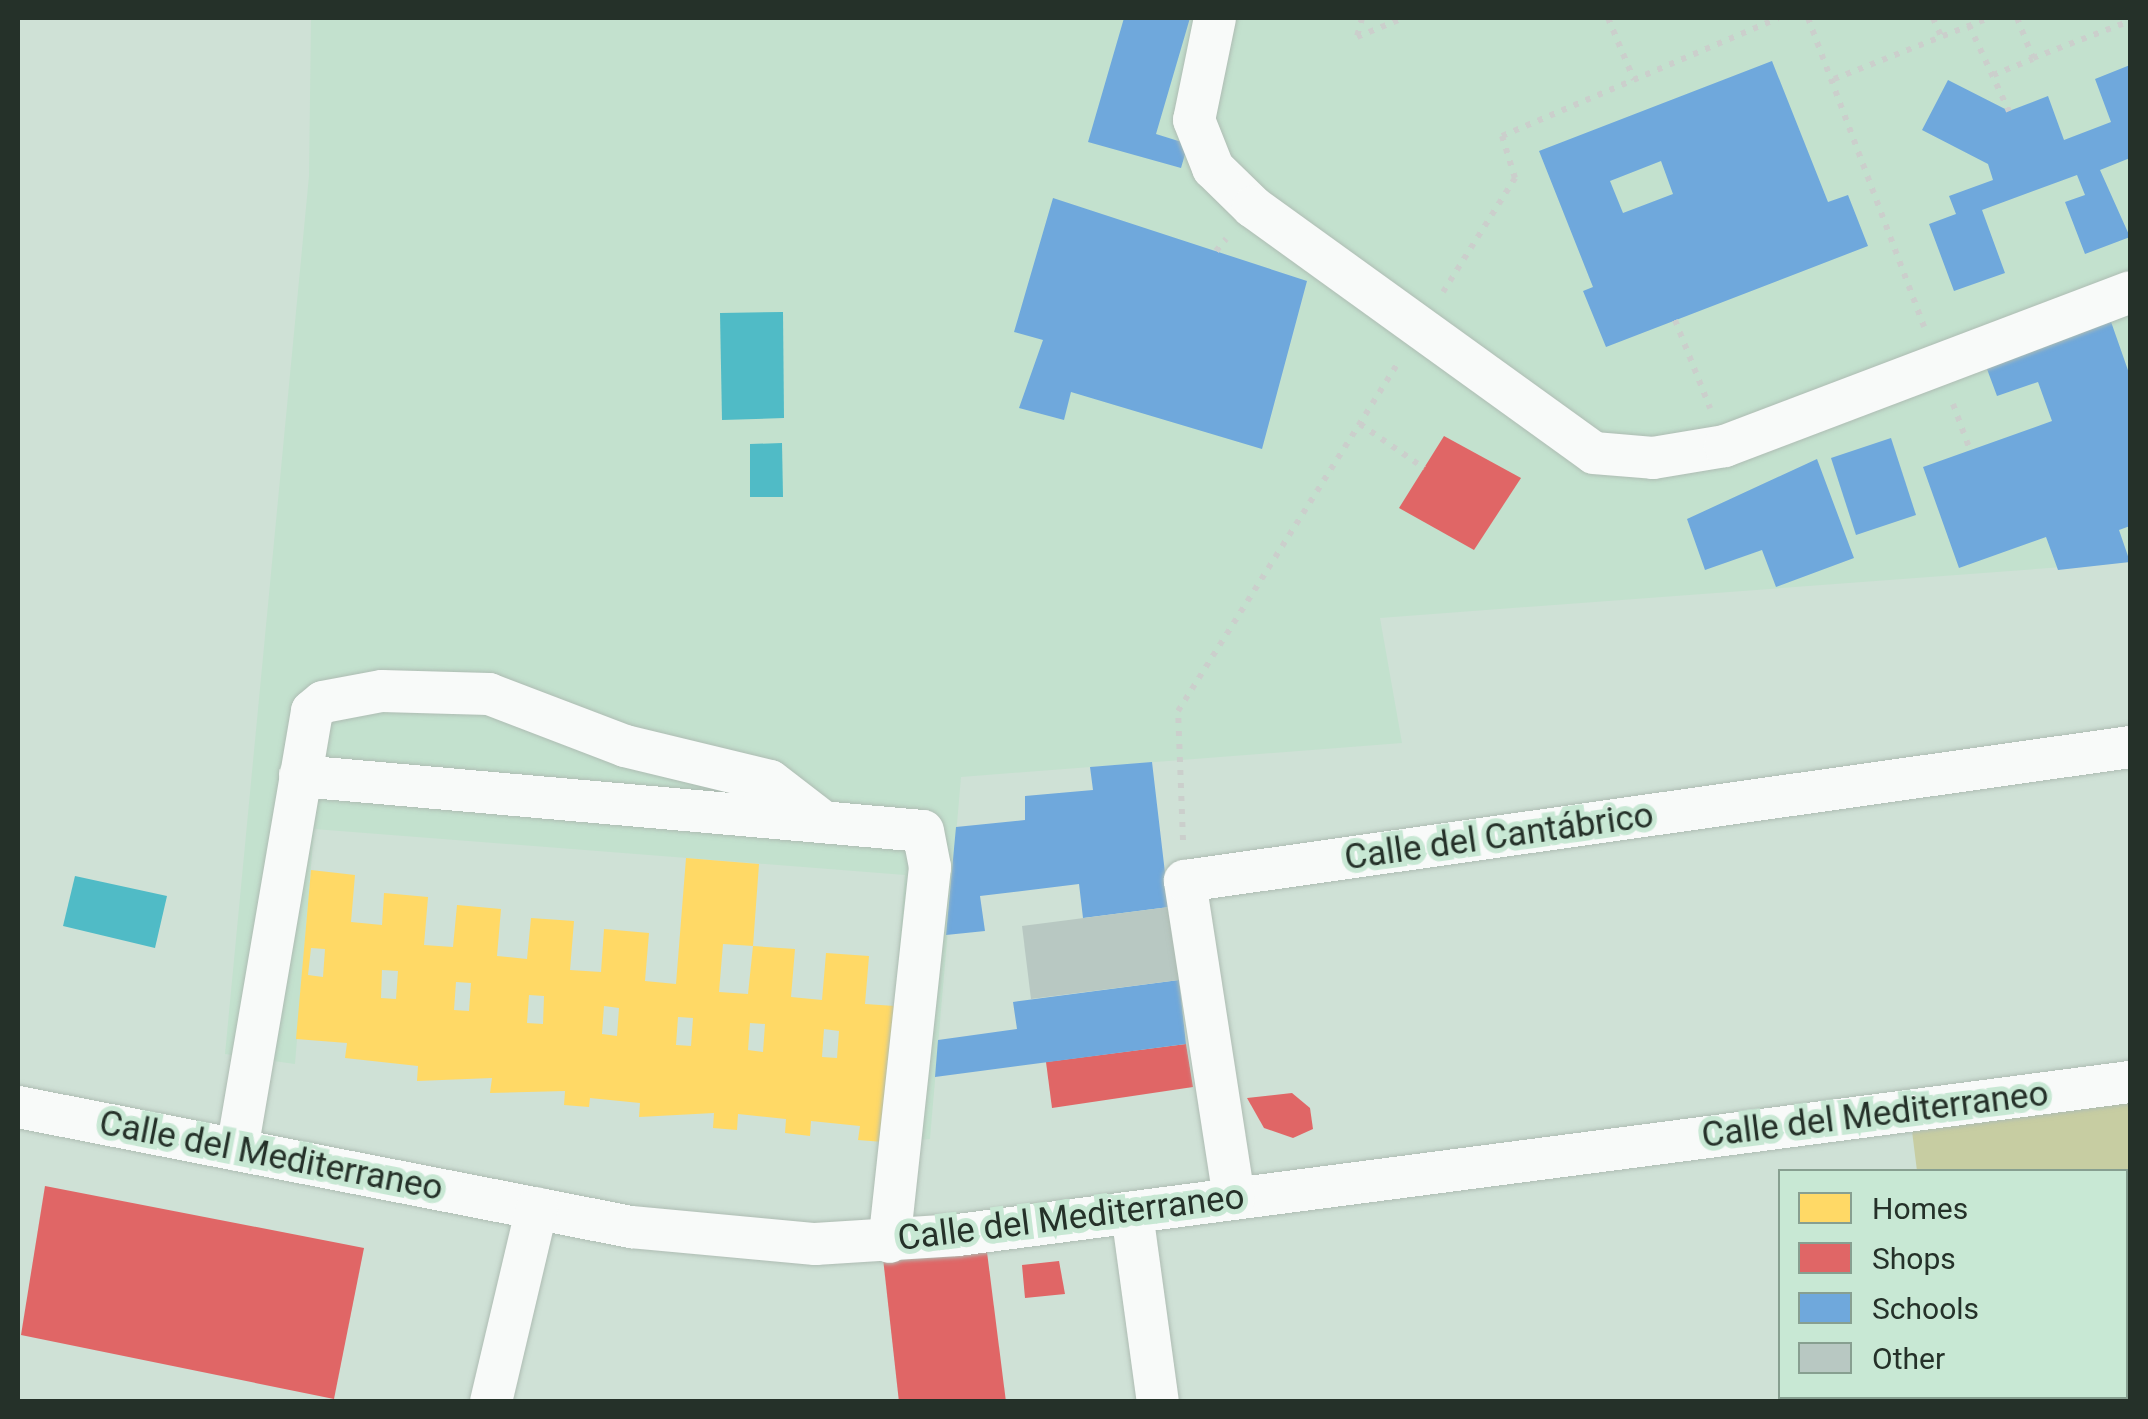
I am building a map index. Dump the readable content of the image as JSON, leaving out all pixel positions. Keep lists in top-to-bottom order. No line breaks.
{"streets":{"street":["Calle del Cantábrico","Calle del Mediterraneo"]},"legend":["Homes","Shops","Schools","Other"]}
